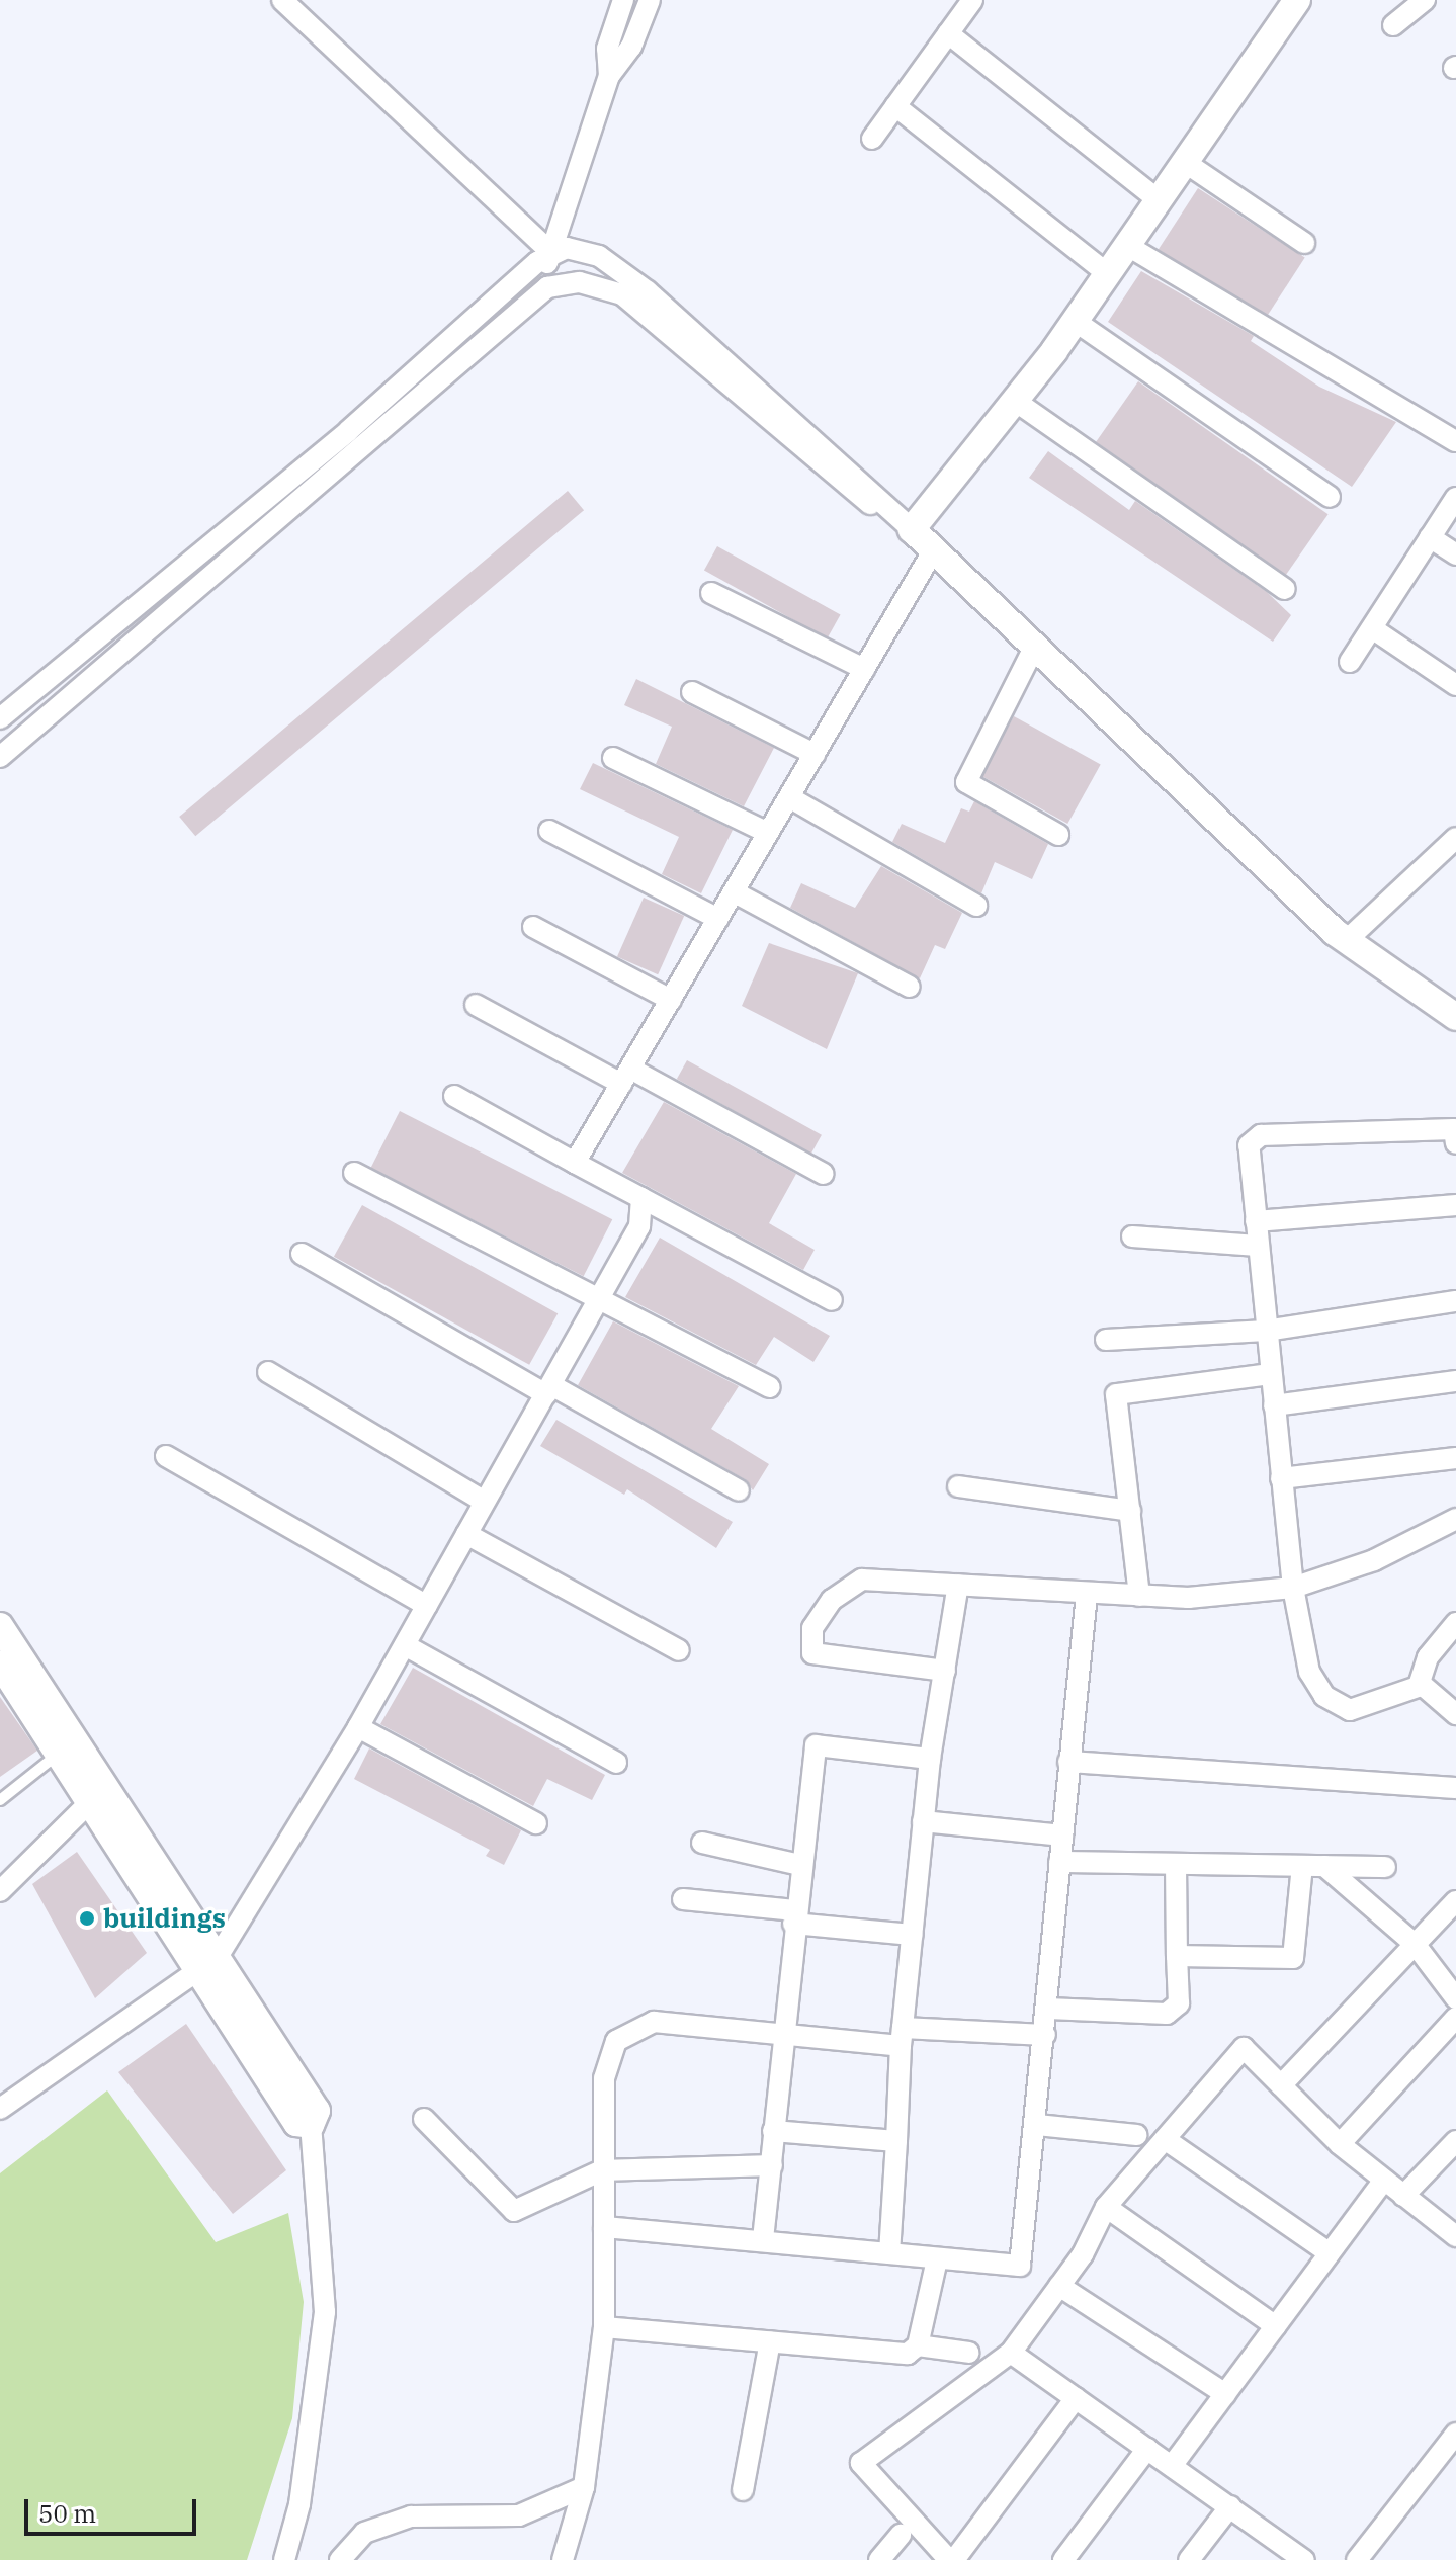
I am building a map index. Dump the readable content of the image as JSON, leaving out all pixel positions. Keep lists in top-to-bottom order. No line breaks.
{"places":["buildings"],"scale_bar":"50 m"}
